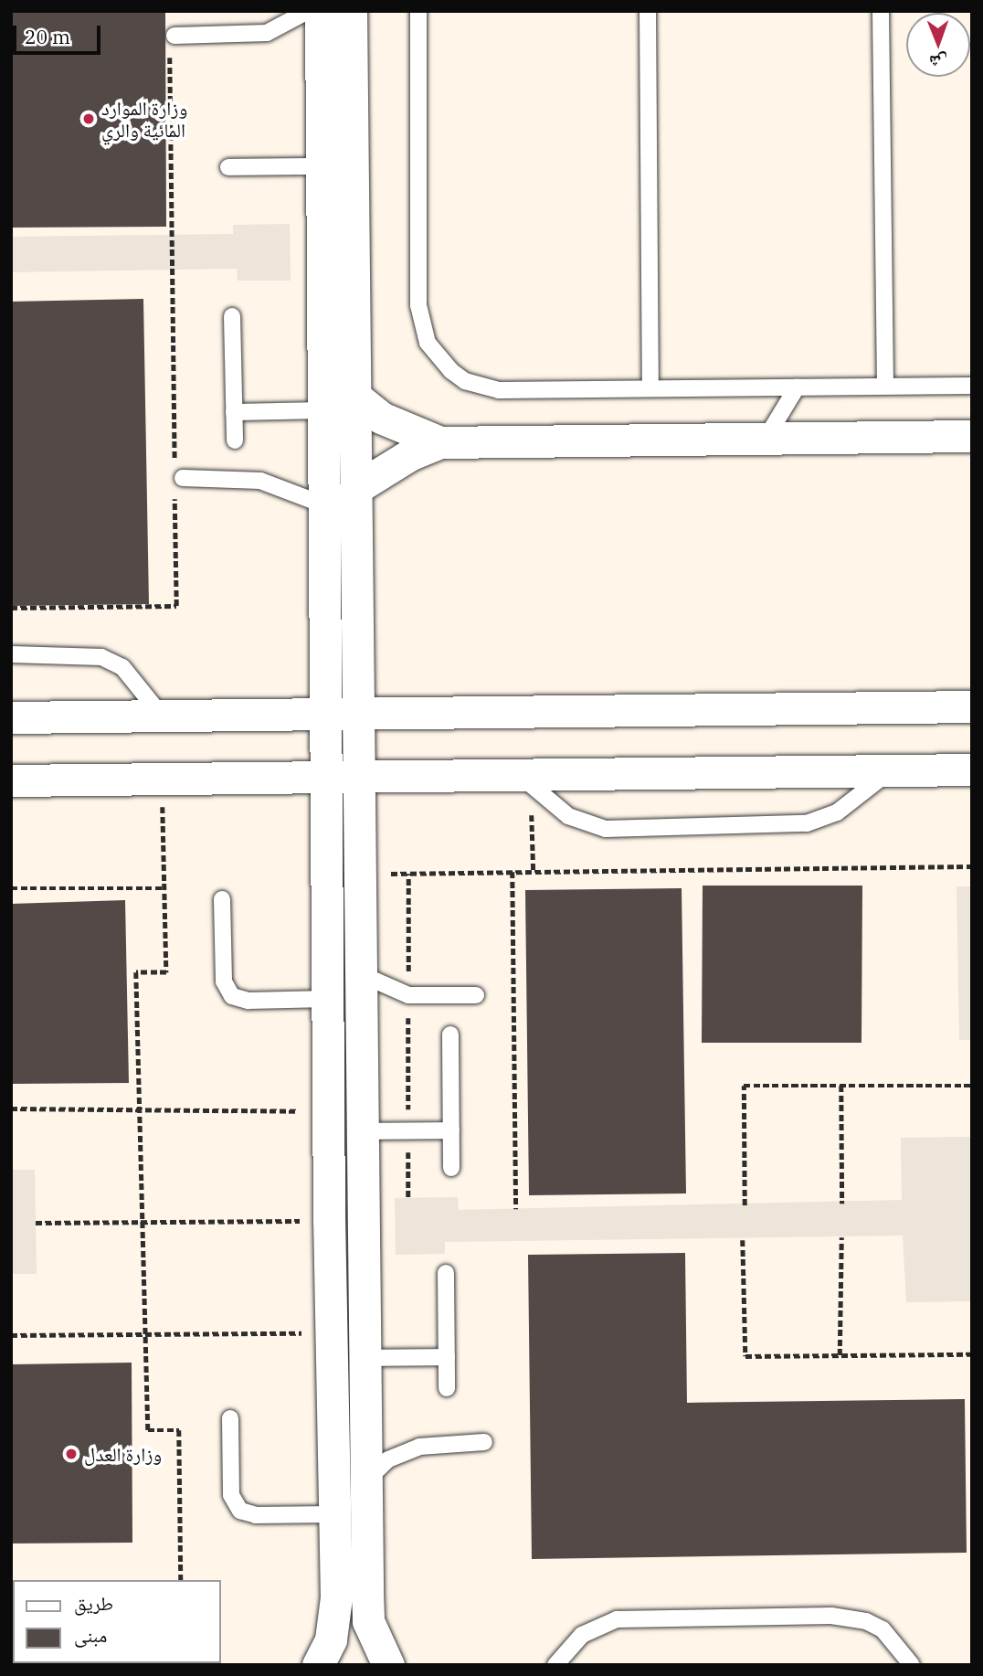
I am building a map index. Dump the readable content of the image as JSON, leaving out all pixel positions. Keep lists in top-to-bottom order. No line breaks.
{"places":["وزارة الموارد المائية والري","وزارة العدل"],"legend":["طريق","مبنى"],"scale_bar":"20 m","north":"bottom"}
